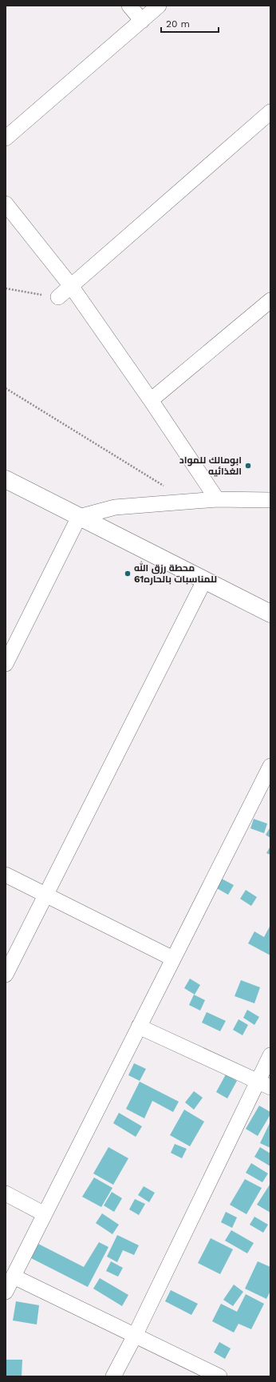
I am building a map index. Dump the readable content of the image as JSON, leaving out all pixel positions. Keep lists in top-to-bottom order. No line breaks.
{"places":["ابومالك للمواد الغذائيه","محطة رزق الله للمناسبات بالحاره61"],"scale_bar":"20 m"}
